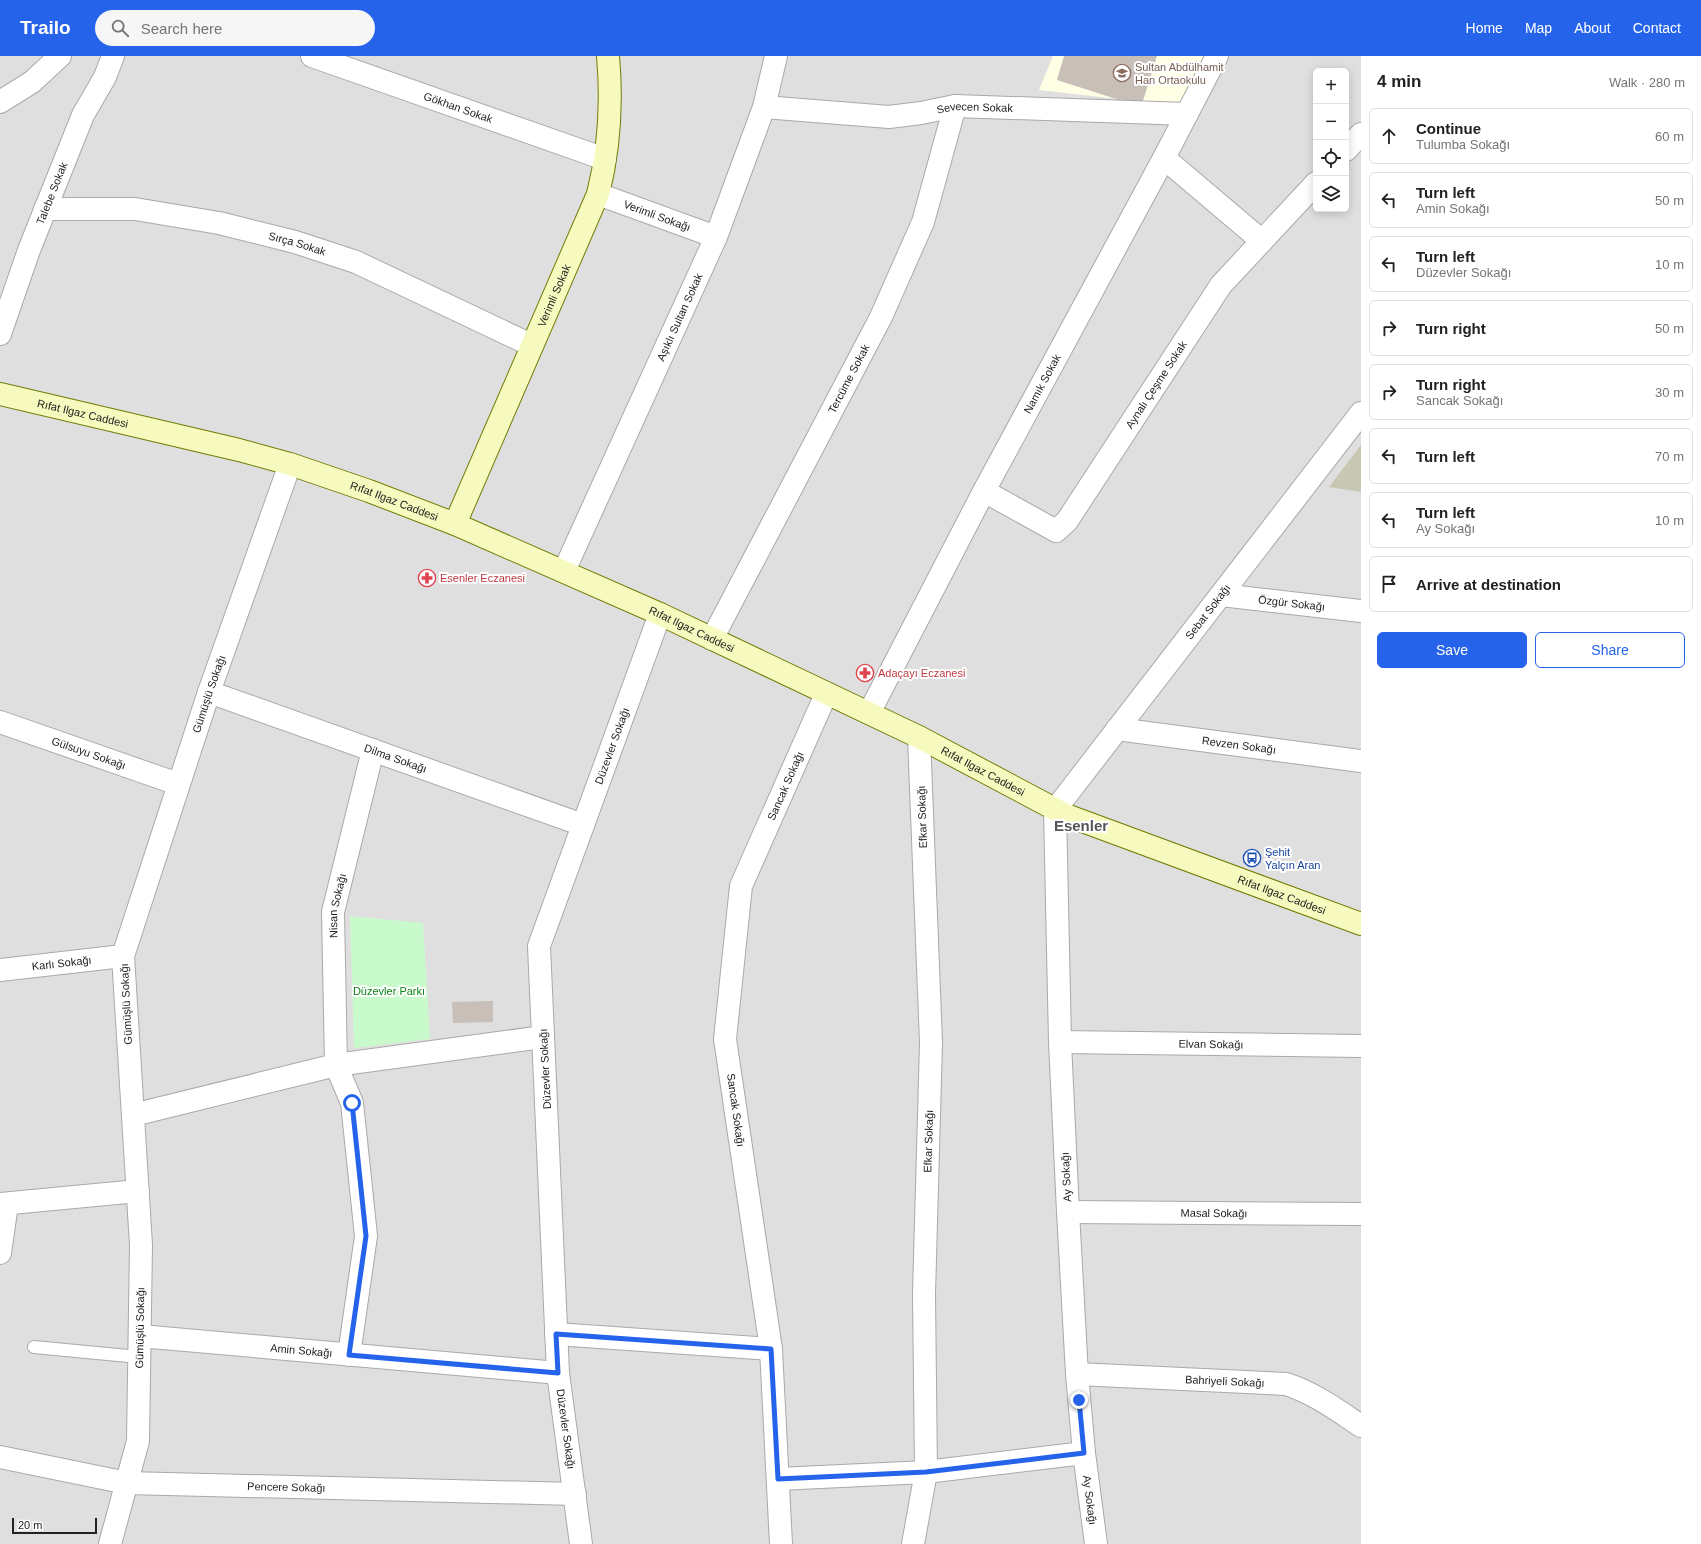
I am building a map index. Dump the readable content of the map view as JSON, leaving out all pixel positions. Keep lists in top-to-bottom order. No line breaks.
{"streets":{"street":["Gökhan Sokak","Sevecen Sokak","Talebe Sokak","Verimli Sokağı","Sırça Sokak","Verimli Sokak","Aşıklı Sultan Sokak","Tercüme Sokak","Namık Sokak","Aynalı Çeşme Sokak","Rıfat Ilgaz Caddesi","Özgür Sokağı","Sebat Sokağı","Gümüşlü Sokağı","Revzen Sokağı","Düzevler Sokağı","Gülsuyu Sokağı","Dilma Sokağı","Sancak Sokağı","Efkar Sokağı","Nisan Sokağı","Karlı Sokağı","Elvan Sokağı","Ay Sokağı","Masal Sokağı","Amin Sokağı","Bahriyeli Sokağı","Pencere Sokağı"]},"crossings":[["Gökhan Sokak","Verimli Sokak"],["Sevecen Sokak","Aşıklı Sultan Sokak"],["Sevecen Sokak","Tercüme Sokak"],["Sevecen Sokak","Namık Sokak"],["Talebe Sokak","Sırça Sokak"],["Verimli Sokağı","Verimli Sokak"],["Verimli Sokağı","Aşıklı Sultan Sokak"],["Sırça Sokak","Verimli Sokak"],["Verimli Sokak","Rıfat Ilgaz Caddesi"],["Aşıklı Sultan Sokak","Rıfat Ilgaz Caddesi"],["Tercüme Sokak","Rıfat Ilgaz Caddesi"],["Namık Sokak","Aynalı Çeşme Sokak"],["Namık Sokak","Rıfat Ilgaz Caddesi"],["Rıfat Ilgaz Caddesi","Sebat Sokağı"],["Rıfat Ilgaz Caddesi","Gümüşlü Sokağı"],["Rıfat Ilgaz Caddesi","Düzevler Sokağı"],["Rıfat Ilgaz Caddesi","Sancak Sokağı"],["Rıfat Ilgaz Caddesi","Efkar Sokağı"],["Rıfat Ilgaz Caddesi","Ay Sokağı"],["Özgür Sokağı","Sebat Sokağı"],["Sebat Sokağı","Revzen Sokağı"],["Sebat Sokağı","Ay Sokağı"],["Gümüşlü Sokağı","Gülsuyu Sokağı"],["Gümüşlü Sokağı","Dilma Sokağı"],["Gümüşlü Sokağı","Karlı Sokağı"],["Gümüşlü Sokağı","Amin Sokağı"],["Gümüşlü Sokağı","Pencere Sokağı"],["Düzevler Sokağı","Dilma Sokağı"],["Düzevler Sokağı","Amin Sokağı"],["Düzevler Sokağı","Pencere Sokağı"],["Dilma Sokağı","Nisan Sokağı"],["Elvan Sokağı","Ay Sokağı"],["Ay Sokağı","Masal Sokağı"],["Ay Sokağı","Bahriyeli Sokağı"]],"districts":["Esenler"],"parks":["Düzevler Parkı"],"places":{"school or university":["Sultan Abdülhamit Han Ortaokulu"],"pharmacy":["Esenler Eczanesi","Adaçayı Eczanesi"],"bus stop":["Şehit Yalçın Aran"]},"scale_bar":"20 m","page":{"header":"Trailo","search":"Search here","nav":["Home","Map","About","Contact"],"heading":["4 min","Walk · 280 m"],"map_buttons":["+","−"],"list":[["Continue","Tulumba Sokağı","60 m"],["Turn left","Amin Sokağı","50 m"],["Turn left","Düzevler Sokağı","10 m"],["Turn right","50 m"],["Turn right","Sancak Sokağı","30 m"],["Turn left","70 m"],["Turn left","Ay Sokağı","10 m"],"Arrive at destination"],"buttons":["Save","Share"],"scale":"20 m"}}
